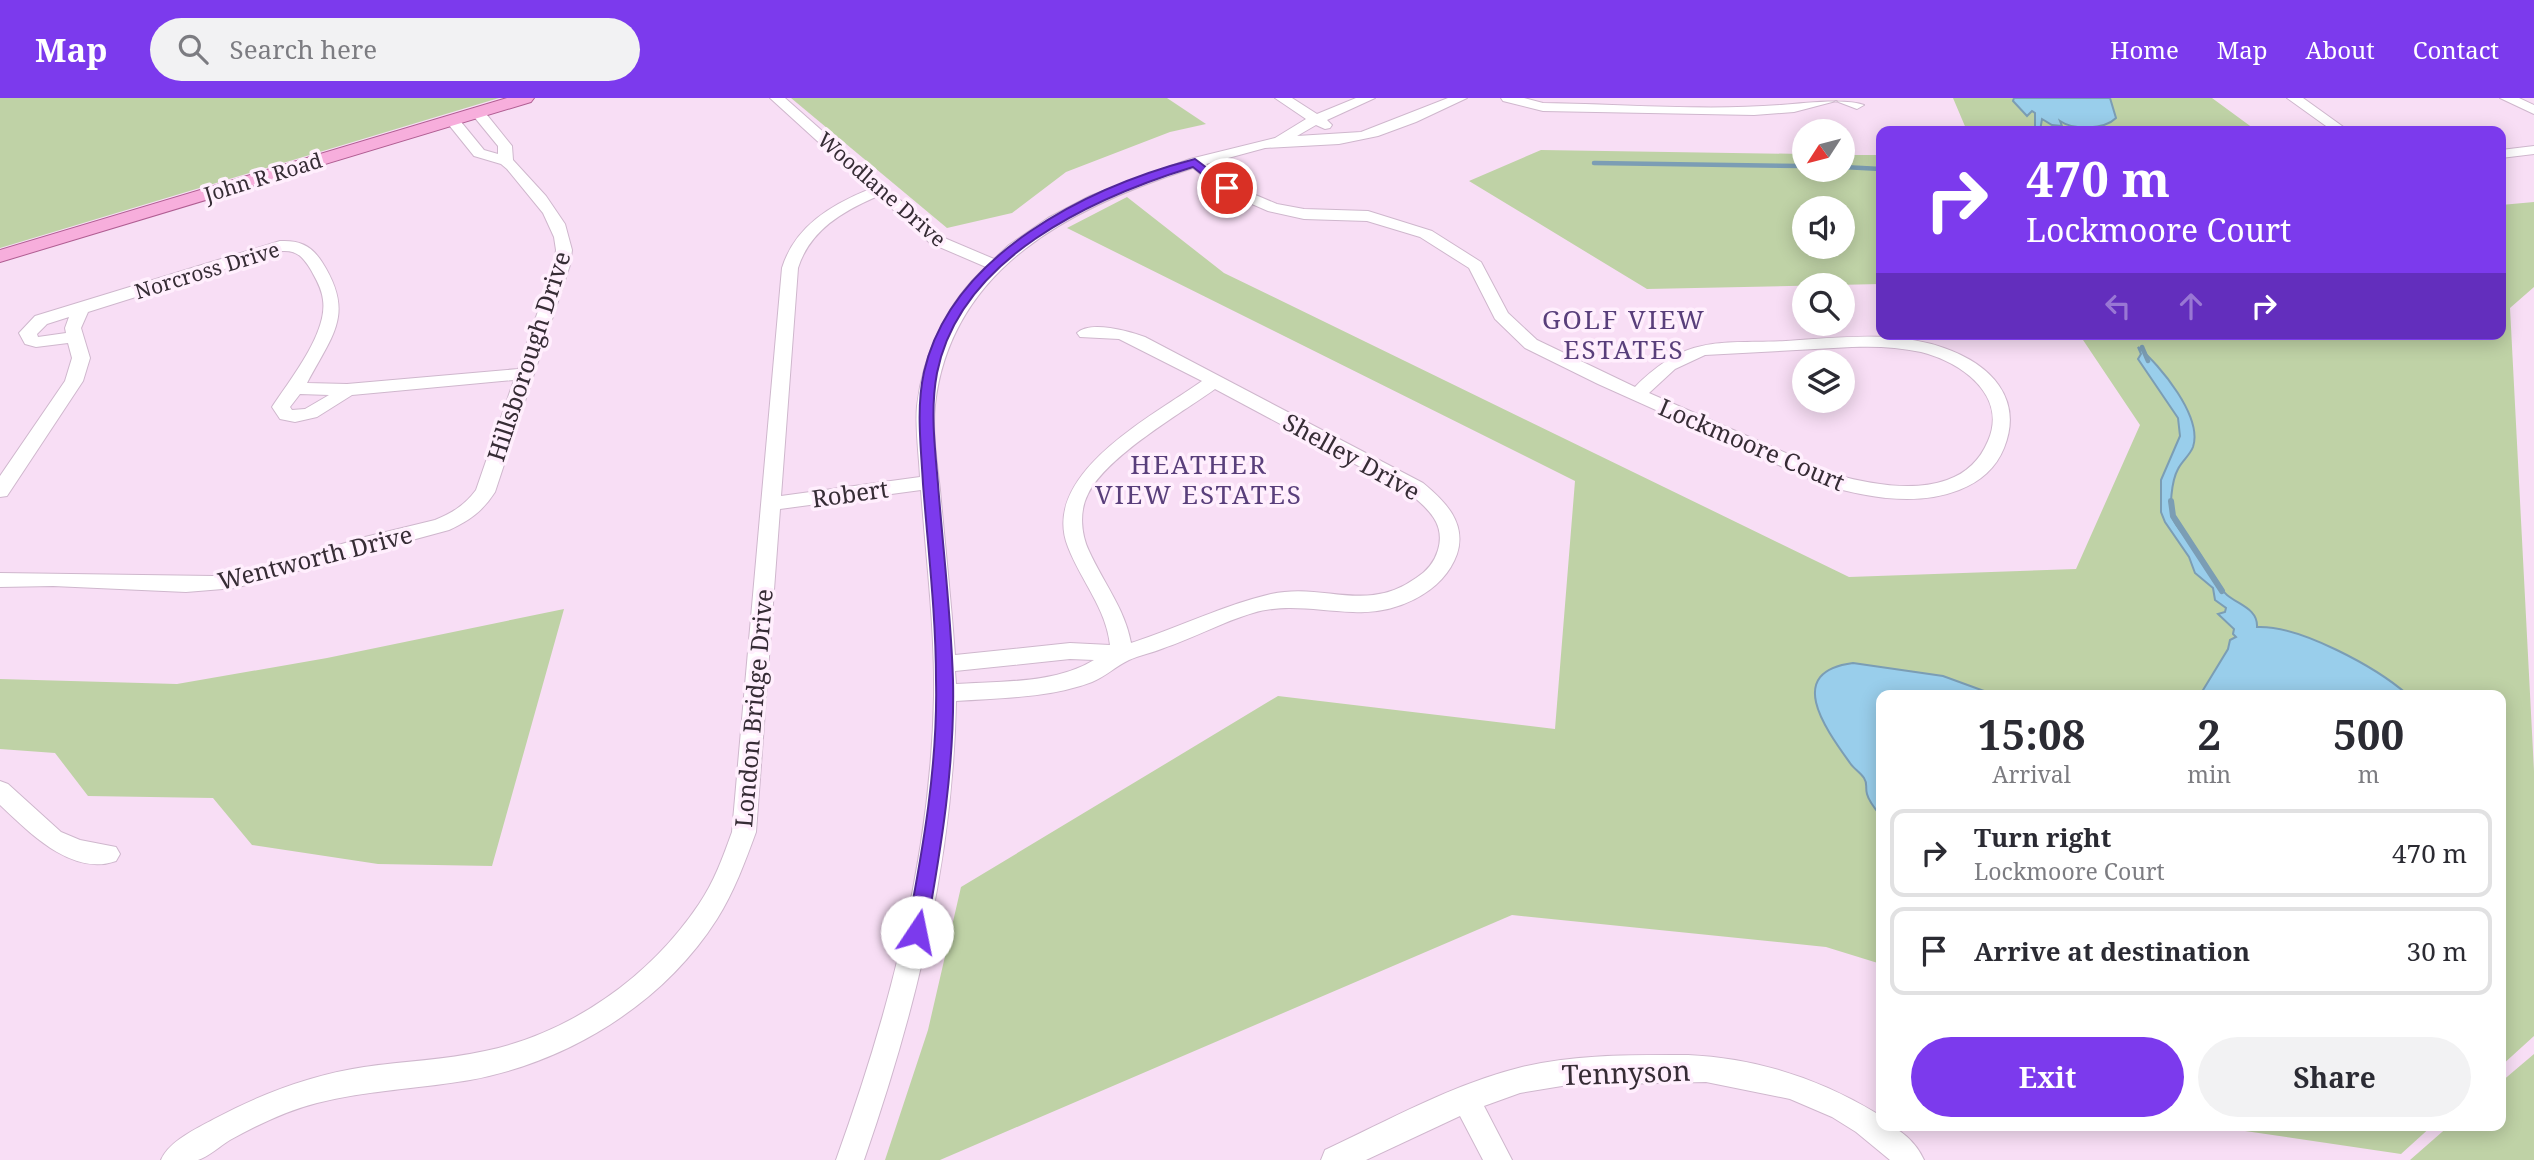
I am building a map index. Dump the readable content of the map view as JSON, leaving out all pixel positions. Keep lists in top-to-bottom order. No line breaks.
{"streets":{"main road":["John R Road"],"street":["Woodlane Drive","Norcross Drive","Hillsborough Drive","Lockmoore Court","Shelley Drive","Robert","Wentworth Drive","London Bridge Drive","Tennyson"]},"crossings":[["John R Road","Hillsborough Drive"],["Woodlane Drive","London Bridge Drive"],["Norcross Drive","Hillsborough Drive"],["Hillsborough Drive","Wentworth Drive"],["Robert","London Bridge Drive"]],"districts":["GOLF VIEW ESTATES","HEATHER VIEW ESTATES"],"north":"bottom left","page":{"header":"Map","search":"Search here","nav":["Home","Map","About","Contact"],"turn":["470 m","Lockmoore Court"],"eta":["15:08","Arrival","2","min","500","m"],"list":[{"name":"Turn right","note":"Lockmoore Court","value":"470 m"},{"name":"Arrive at destination","value":"30 m"}],"buttons":["Exit","Share"]}}
